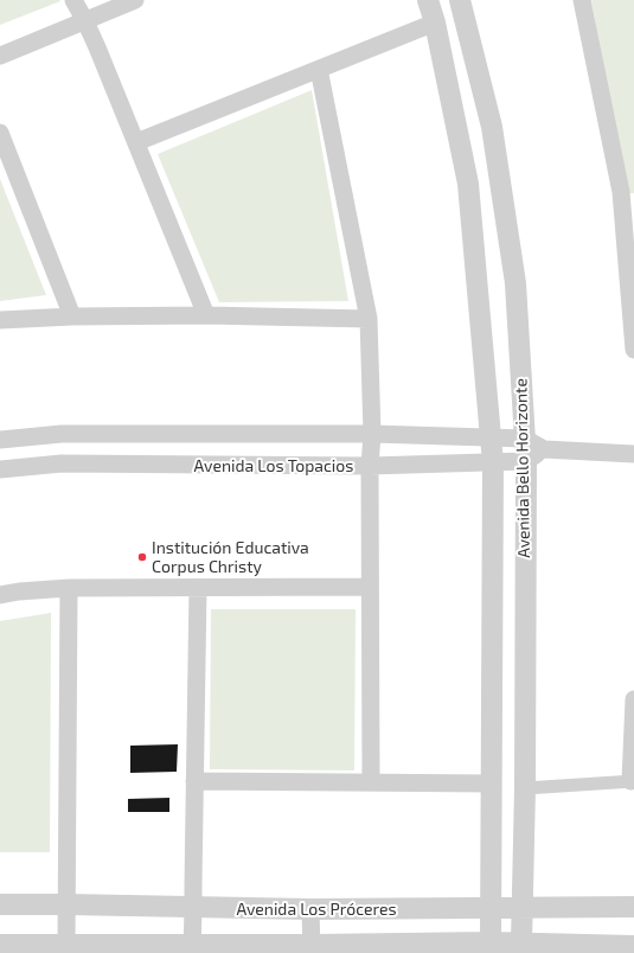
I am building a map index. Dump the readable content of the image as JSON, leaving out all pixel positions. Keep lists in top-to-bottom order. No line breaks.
{"streets":{"street":["Avenida Los Topacios","Avenida Bello Horizonte","Avenida Los Próceres"]},"crossings":[["Avenida Los Topacios","Avenida Bello Horizonte"],["Avenida Bello Horizonte","Avenida Los Próceres"]],"places":["Institución Educativa Corpus Christy"]}
